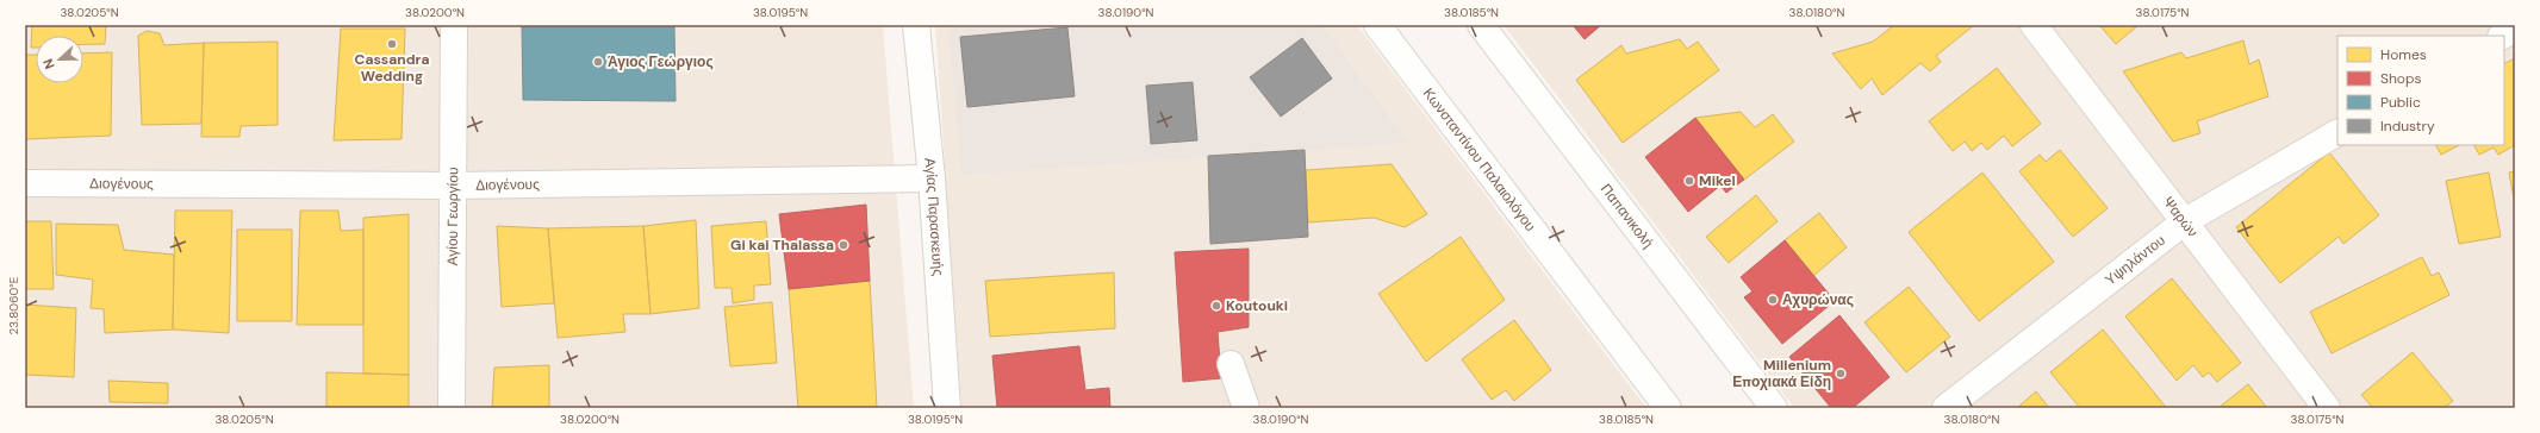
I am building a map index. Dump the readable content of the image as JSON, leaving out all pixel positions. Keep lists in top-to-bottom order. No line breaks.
{"streets":{"street":["Κωνσταντίνου Παλαιολόγου","Διογένους","Αγίου Γεωργίου","Αγίας Παρασκευής","Παπανικολή","Ψαρών","Υψηλάντου"]},"crossings":[["Διογένους","Αγίου Γεωργίου"],["Διογένους","Αγίας Παρασκευής"],["Ψαρών","Υψηλάντου"]],"places":["Cassandra Wedding","Άγιος Γεώργιος","Mikel","Gi kai Thalassa","Αχυρώνας","Koutouki","Millenium Εποχιακά Είδη"],"legend":["Homes","Shops","Public","Industry"],"north":"left","coordinates":["38.0205°N","38.0200°N","38.0195°N","38.0190°N","38.0185°N","38.0180°N","38.0175°N","23.8060°E"]}
